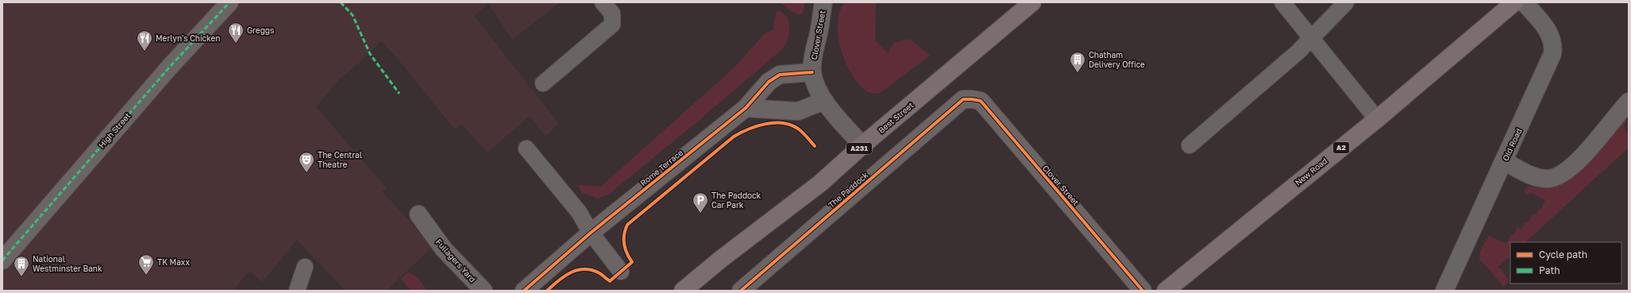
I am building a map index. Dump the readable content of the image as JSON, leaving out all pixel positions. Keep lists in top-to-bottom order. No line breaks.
{"streets":{"main road":["Best Street","A2","A231","New Road"],"street":["Clover Street","High Street","Old Road","Rome Terrace","The Paddock","Fullagers Yard"]},"crossings":[["Clover Street","Best Street"],["Clover Street","Rome Terrace"],["Clover Street","The Paddock"]],"places":{"restaurant":["Greggs","Merlyn's Chicken"],"building":["Chatham Delivery Office","National Westminster Bank"],"theatre":["The Central Theatre"],"parking":["The Paddock Car Park"],"supermarket":["TK Maxx"]},"legend":["Cycle path","Path"]}
